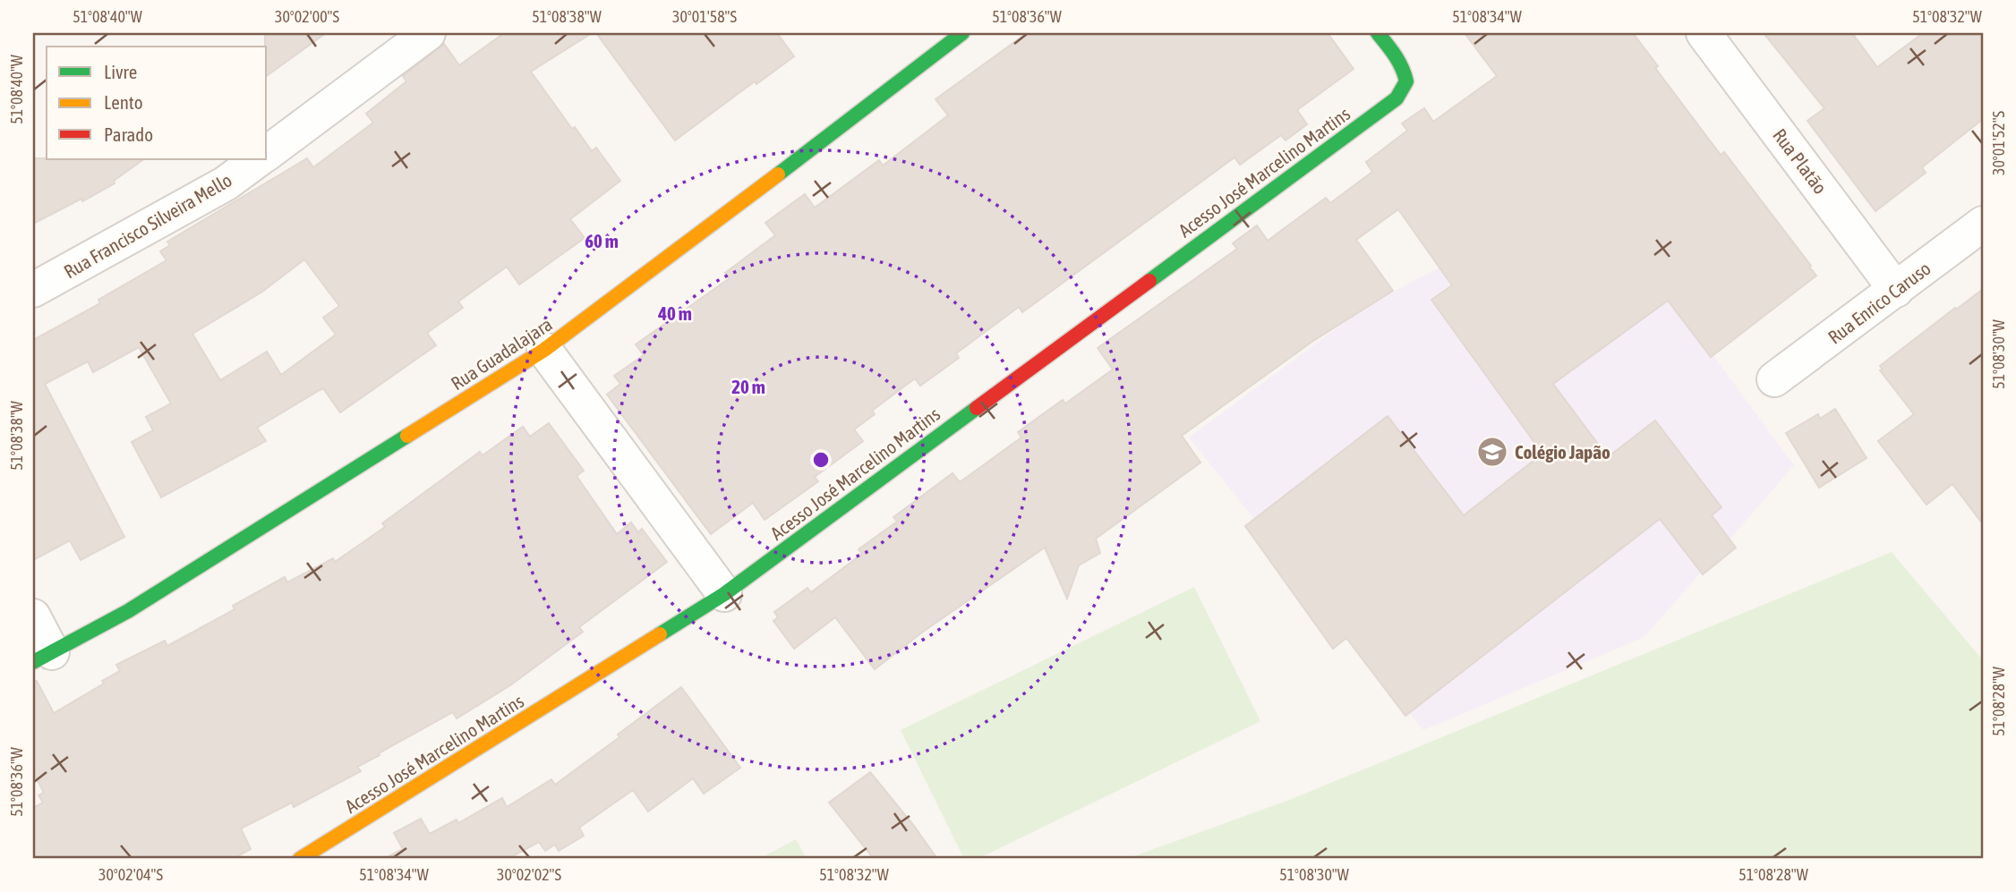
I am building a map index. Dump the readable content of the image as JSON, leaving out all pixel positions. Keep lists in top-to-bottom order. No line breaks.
{"streets":{"street":["Rua Platão","Acesso José Marcelino Martins","Rua Francisco Silveira Mello","Rua Enrico Caruso","Rua Guadalajara"]},"crossings":[["Rua Platão","Rua Enrico Caruso"]],"places":{"school or university":["Colégio Japão"]},"legend":["Livre","Lento","Parado"],"coordinates":["51°08'40\"W","30°02'00\"S","51°08'38\"W","30°01'58\"S","51°08'36\"W","51°08'34\"W","51°08'32\"W","30°01'52\"S","51°08'30\"W","51°08'28\"W","30°02'04\"S","30°02'02\"S"],"rings":["60 m","40 m","20 m"]}
